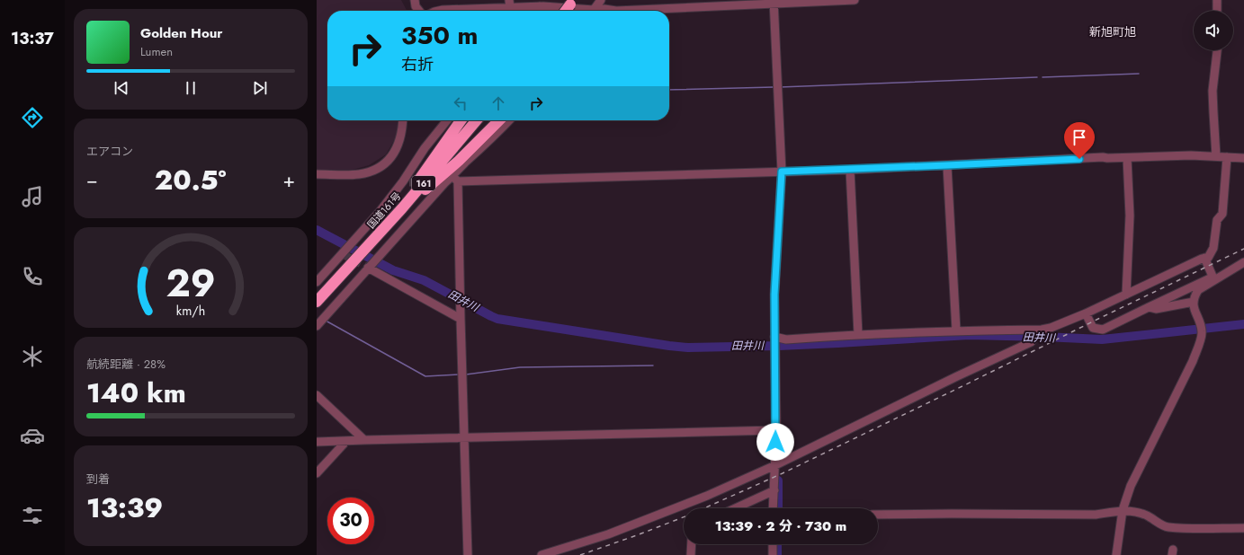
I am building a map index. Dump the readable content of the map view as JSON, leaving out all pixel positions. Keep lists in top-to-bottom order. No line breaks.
{"streets":{"highway":["161","国道161号"]},"districts":["新旭町旭"],"water":["田井川"],"page":{"tabs":"13:37","turn":["350 m","右折"],"song":["Golden Hour","Lumen"],"tile":["エアコン",["航続距離 · 28%","140 km"],["到着","13:39"]],"heat":["−","20.5°","+"],"limit":"30","trip":"13:39 · 2 分 · 730 m","gauge":["29","km/h"]}}
